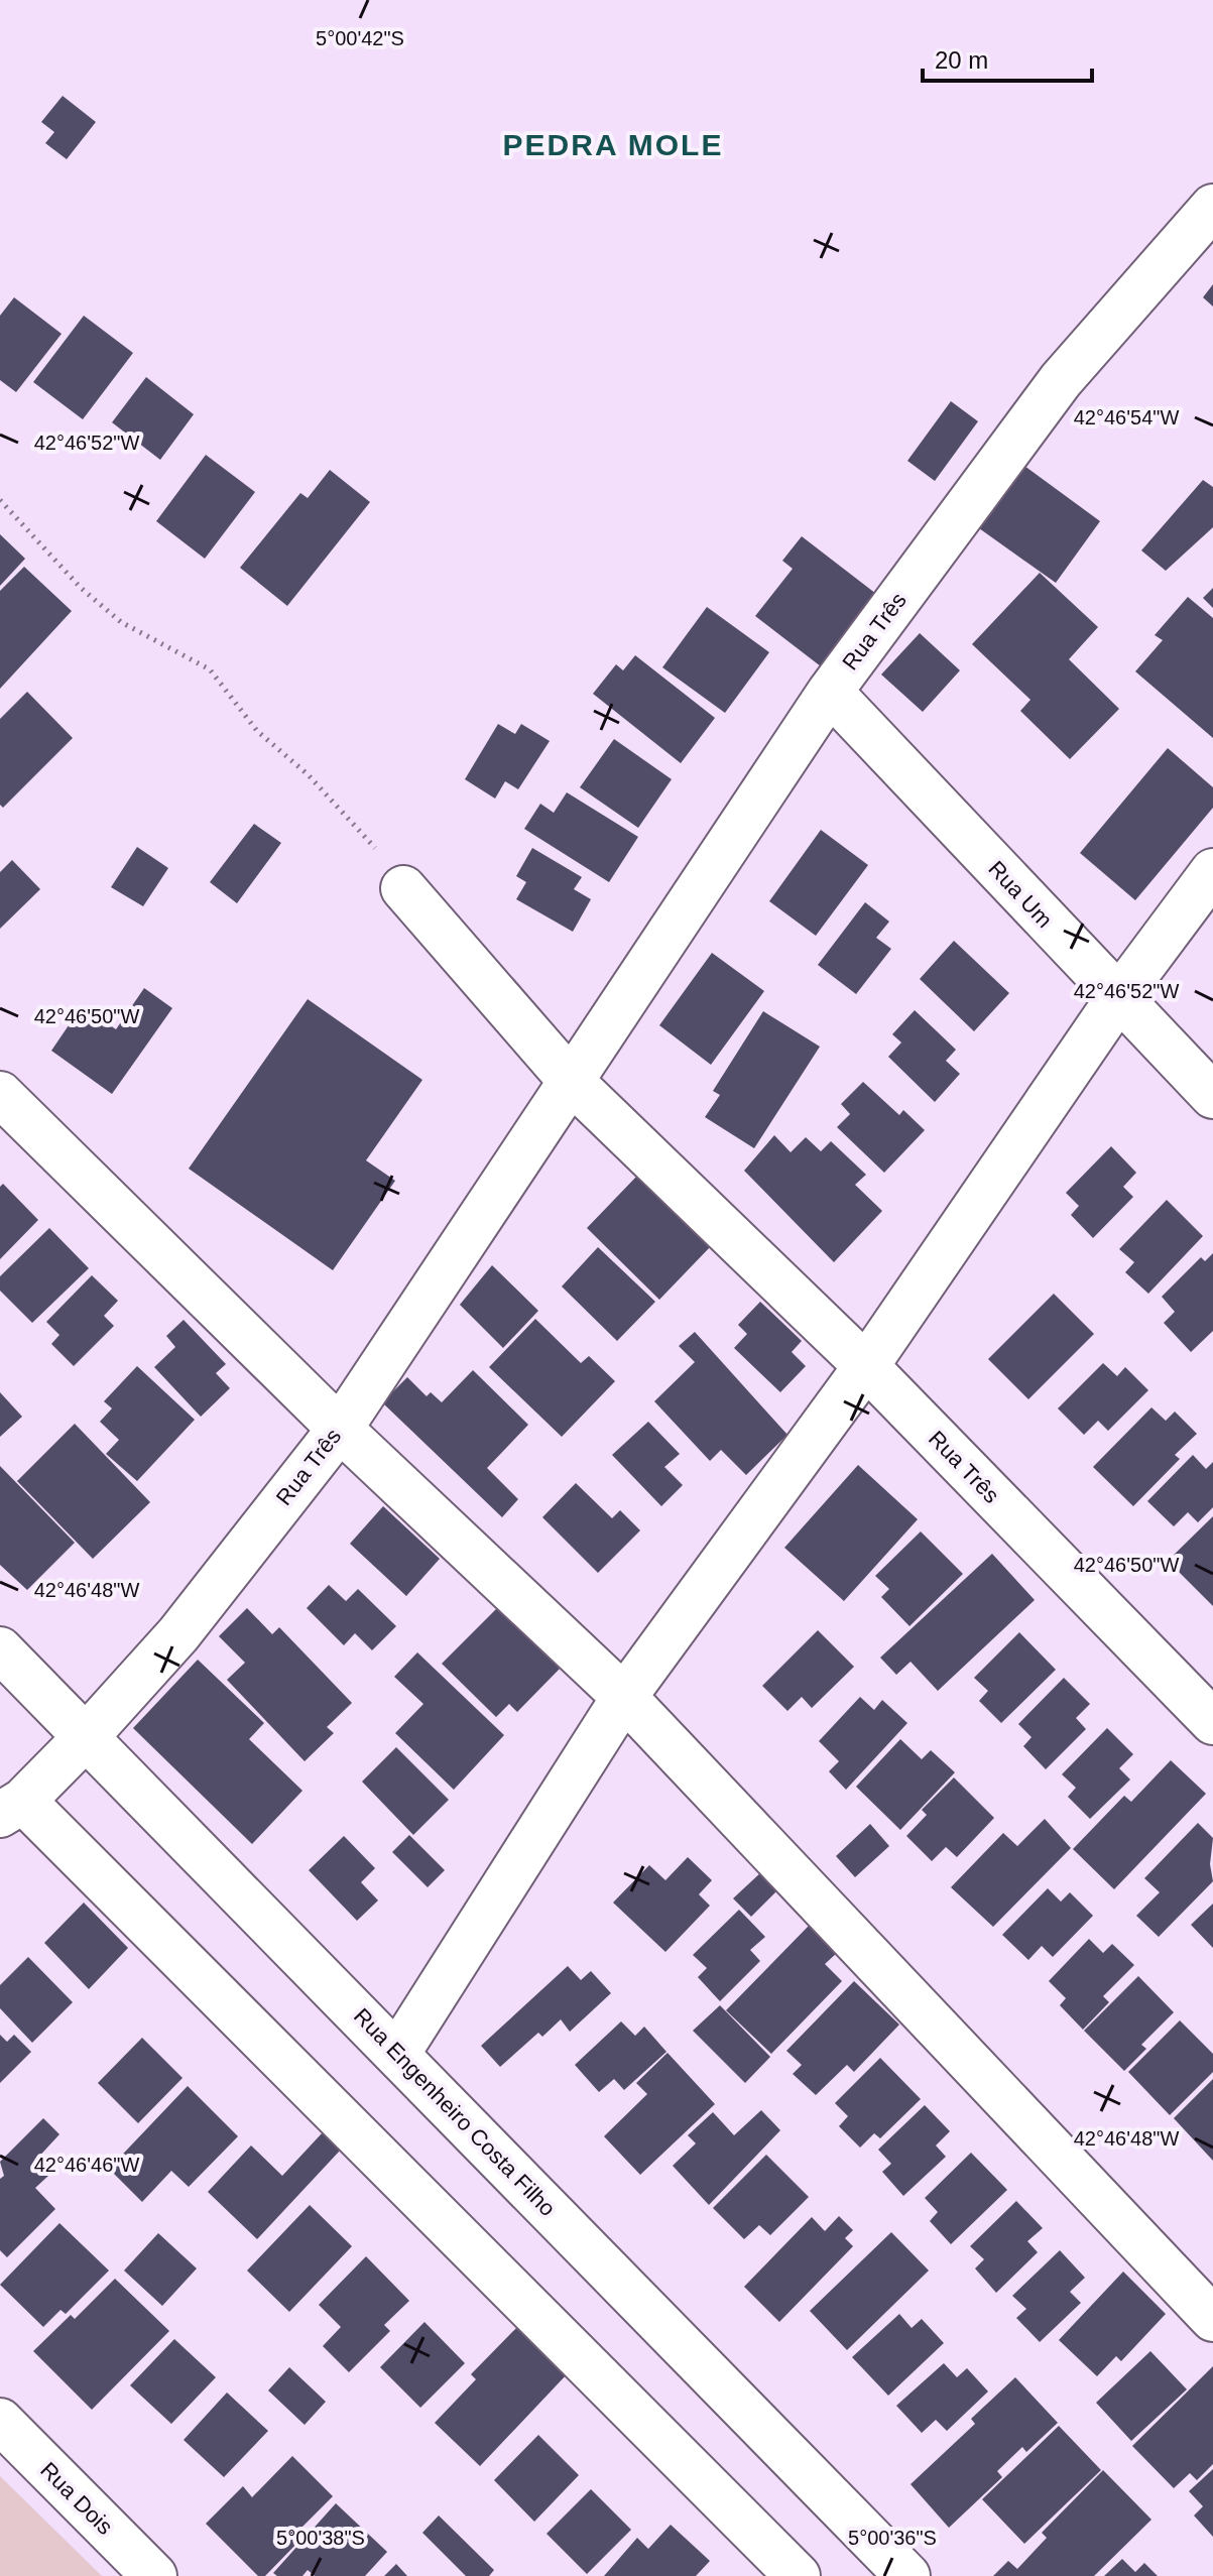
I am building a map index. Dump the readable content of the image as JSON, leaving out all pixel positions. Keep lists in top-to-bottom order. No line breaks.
{"streets":{"street":["Rua Três","Rua Um","Rua Engenheiro Costa Filho","Rua Dois"]},"crossings":[["Rua Três","Rua Um"],["Rua Três","Rua Engenheiro Costa Filho"]],"districts":["PEDRA MOLE"],"scale_bar":"20 m","coordinates":["5°00'42\"S","42°46'54\"W","42°46'52\"W","42°46'50\"W","42°46'48\"W","42°46'46\"W","5°00'38\"S","5°00'36\"S"]}
